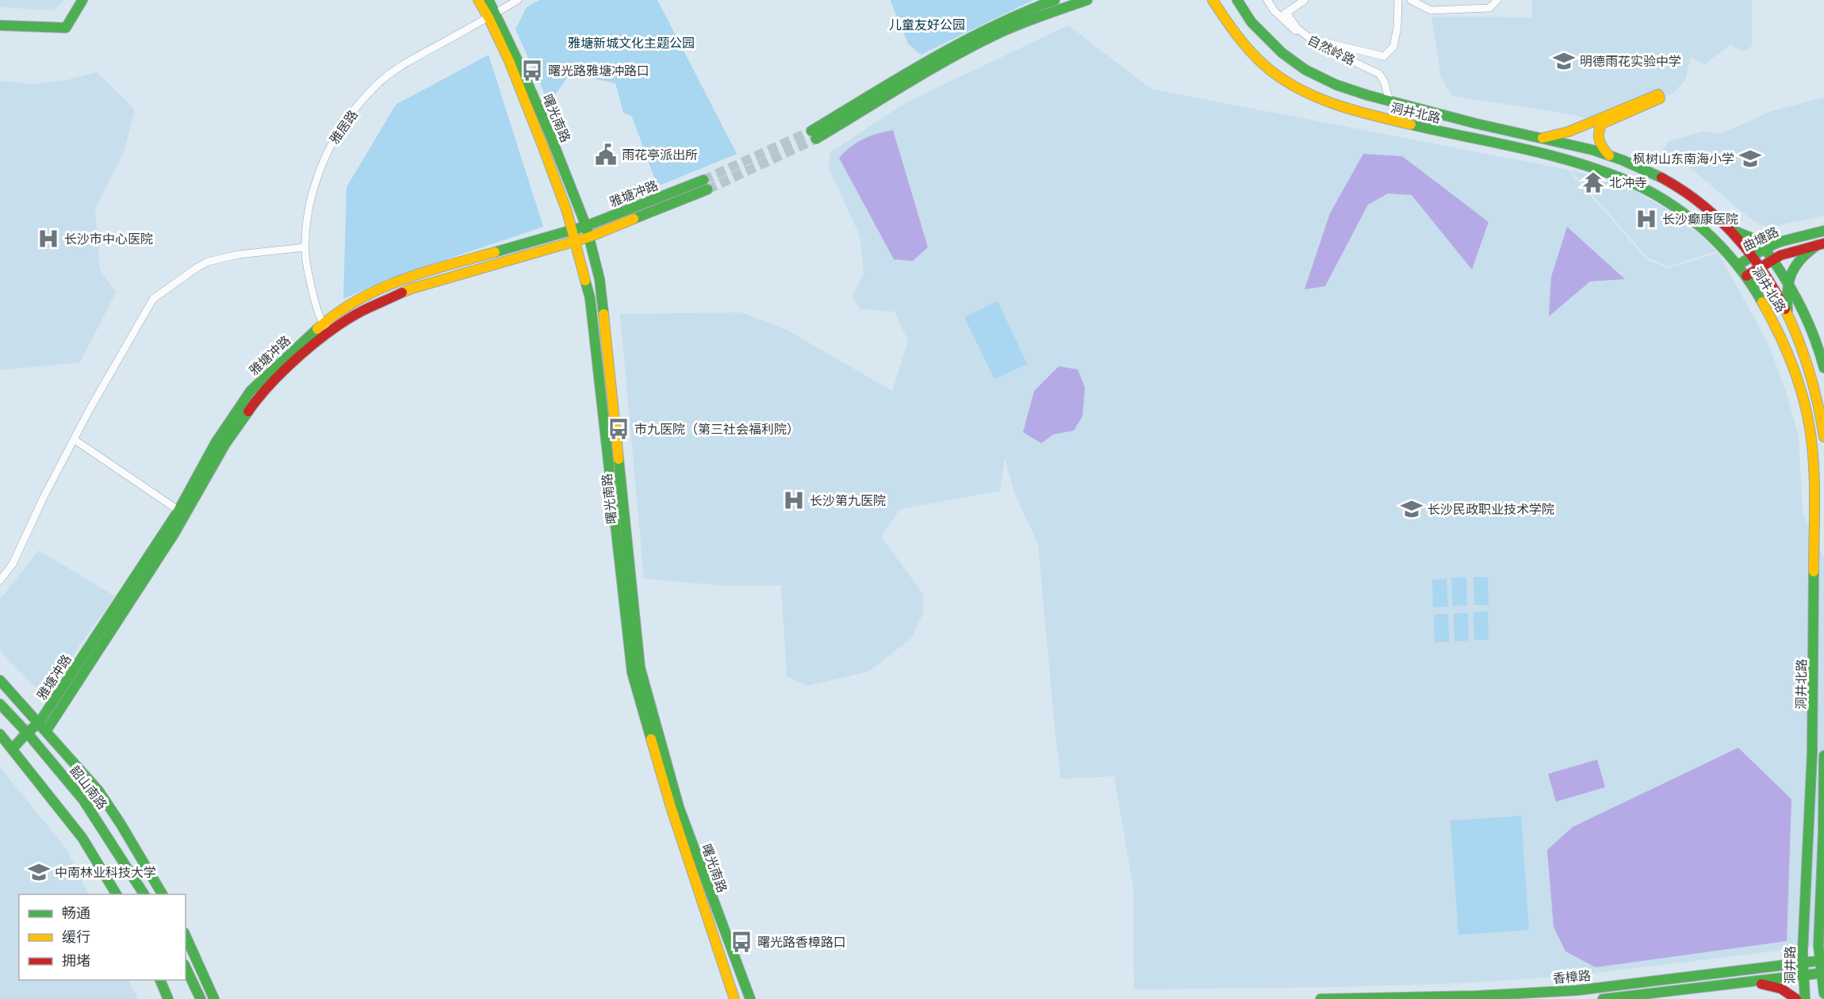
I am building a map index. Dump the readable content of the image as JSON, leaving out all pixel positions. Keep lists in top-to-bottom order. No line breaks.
{"streets":{"main road":["洞井北路","曙光南路","雅塘冲路","曲塘路","韶山南路","洞井路","香樟路"],"street":["自然岭路","雅居路"]},"crossings":[["自然岭路","洞井北路"],["洞井北路","曲塘路"],["洞井北路","洞井路"],["曙光南路","雅居路"],["曙光南路","雅塘冲路"],["雅居路","雅塘冲路"],["雅塘冲路","韶山南路"],["洞井路","香樟路"]],"parks":["儿童友好公园","雅塘新城文化主题公园"],"places":{"school or university":["明德雨花实验中学","枫树山东南海小学","长沙民政职业技术学院","中南林业科技大学"],"bus stop":["曙光路雅塘冲路口","市九医院（第三社会福利院）","曙光路香樟路口"],"public building":["雨花亭派出所"],"temple":["北冲寺"],"hospital":["长沙癫康医院","长沙市中心医院","长沙第九医院"]},"legend":["畅通","缓行","拥堵"]}
